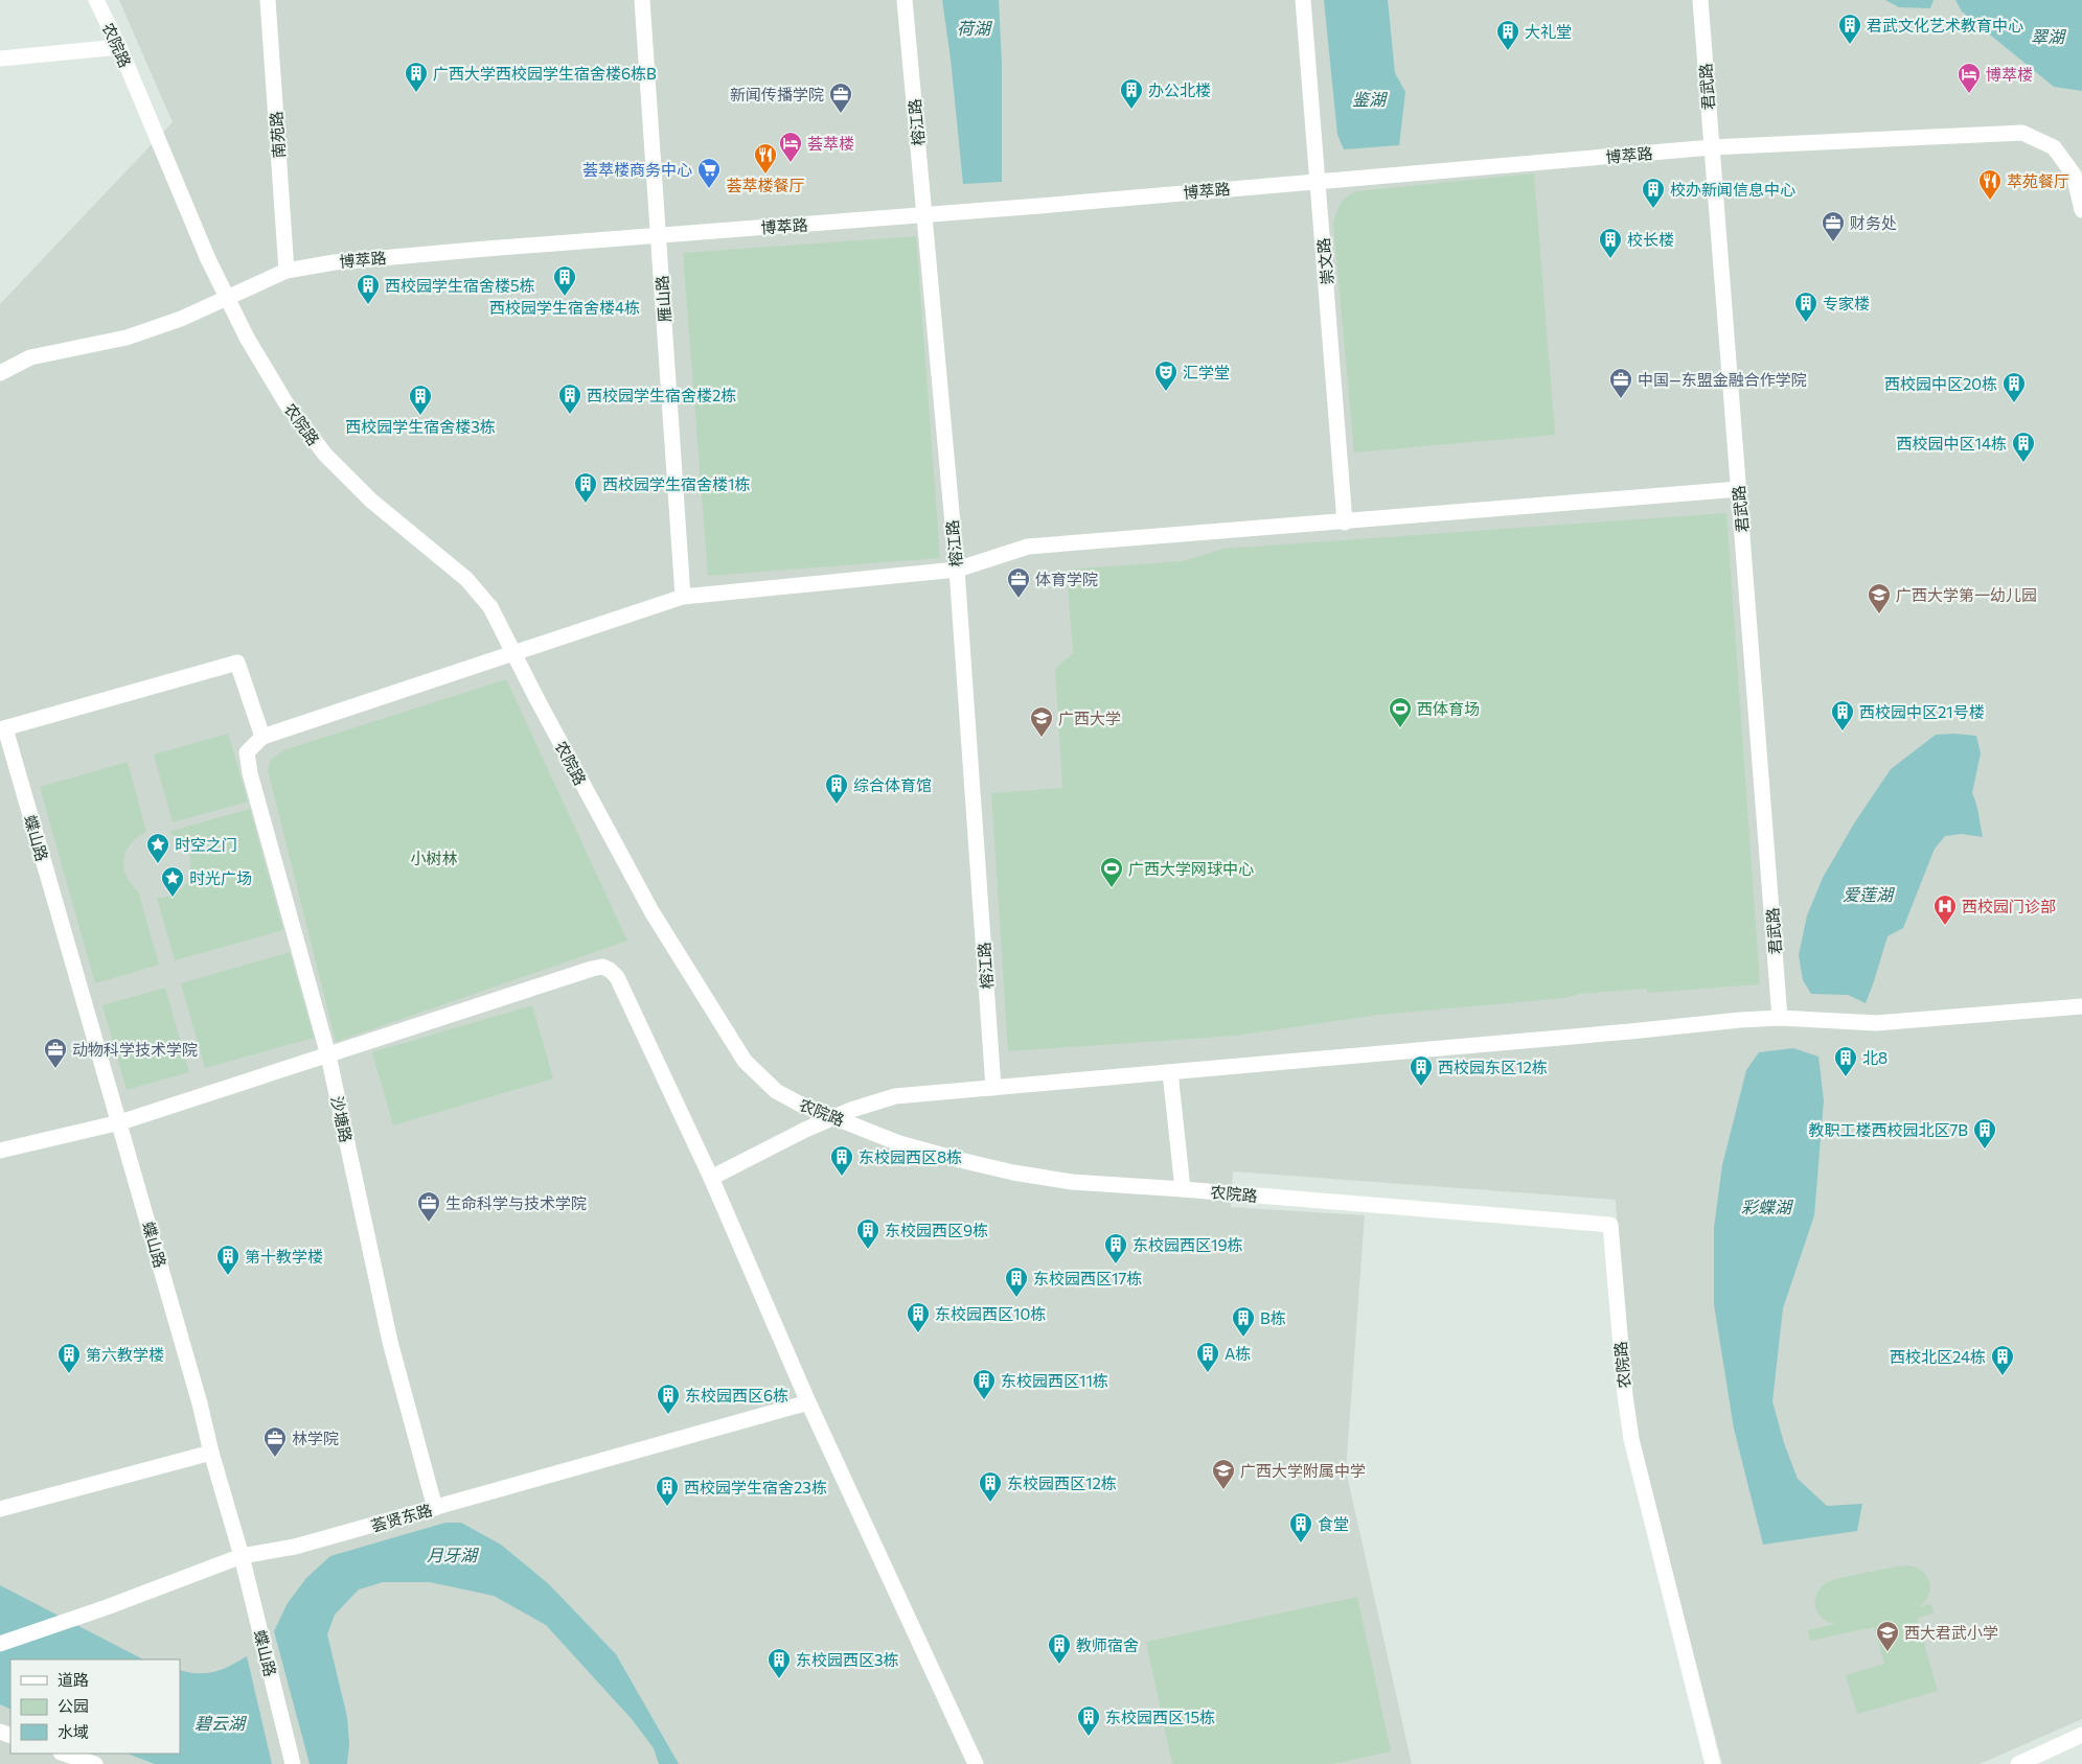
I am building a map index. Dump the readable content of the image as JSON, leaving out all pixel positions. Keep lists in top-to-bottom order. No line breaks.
{"streets":{"street":["农院路","君武路","榕江路","南苑路","博萃路","崇文路","雁山路","蝶山路","沙塘路","荟贤东路"]},"crossings":[["君武路","博萃路"],["榕江路","博萃路"],["南苑路","博萃路"],["博萃路","崇文路"],["博萃路","雁山路"],["蝶山路","荟贤东路"],["沙塘路","荟贤东路"]],"water":["荷湖","翠湖","鉴湖","爱莲湖","彩蝶湖","月牙湖","碧云湖"],"parks":["小树林"],"places":{"building":["君武文化艺术教育中心","大礼堂","广西大学西校园学生宿舍楼6栋B","办公北楼","校办新闻信息中心","校长楼","西校园学生宿舍楼4栋","西校园学生宿舍楼5栋","专家楼","西校园中区20栋","西校园学生宿舍楼2栋","西校园学生宿舍楼3栋","西校园中区14栋","西校园学生宿舍楼1栋","西校园中区21号楼","综合体育馆","北8","西校园东区12栋","教职工楼西校园北区7B","东校园西区8栋","东校园西区9栋","东校园西区19栋","第十教学楼","东校园西区17栋","东校园西区10栋","B栋","A栋","第六教学楼","西校北区24栋","东校园西区11栋","东校园西区6栋","东校园西区12栋","西校园学生宿舍23栋","食堂","教师宿舍","东校园西区3栋","东校园西区15栋"],"hotel":["博萃楼","荟萃楼"],"office":["新闻传播学院","财务处","中国—东盟金融合作学院","体育学院","动物科学技术学院","生命科学与技术学院","林学院"],"restaurant":["荟萃楼餐厅","萃苑餐厅"],"supermarket":["荟萃楼商务中心"],"theatre":["汇学堂"],"school or university":["广西大学第一幼儿园","广西大学","广西大学附属中学","西大君武小学"],"sports":["西体育场","广西大学网球中心"],"place":["时空之门","时光广场"],"hospital":["西校园门诊部"]},"legend":["道路","公园","水域"]}
